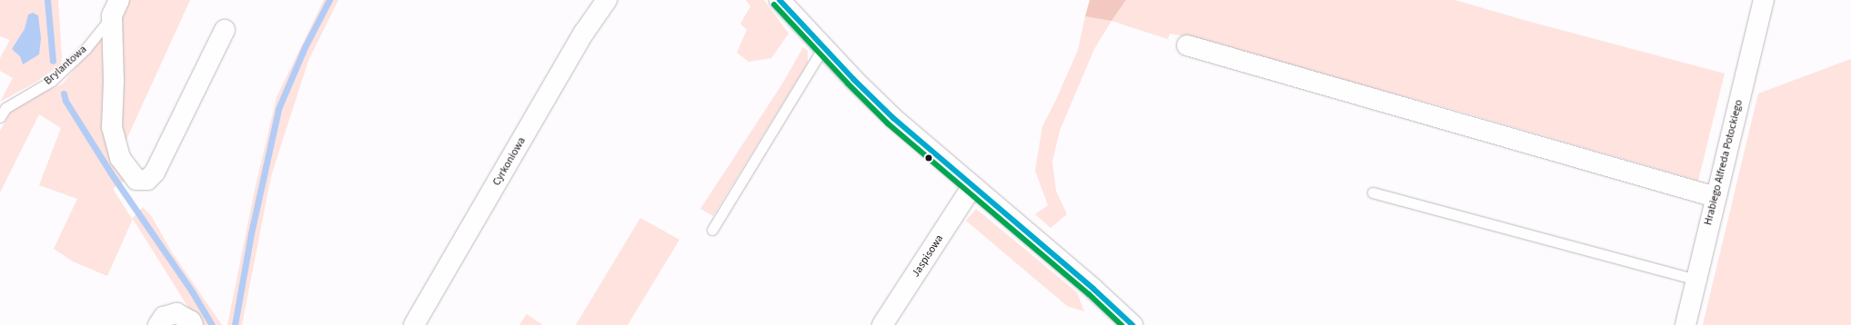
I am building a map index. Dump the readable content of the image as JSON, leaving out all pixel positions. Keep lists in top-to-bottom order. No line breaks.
{"streets":{"street":["Cyrkoniowa","Hrabiego Alfreda Potockiego","Jaspisowa"],"lane":["Brylantowa"]}}
